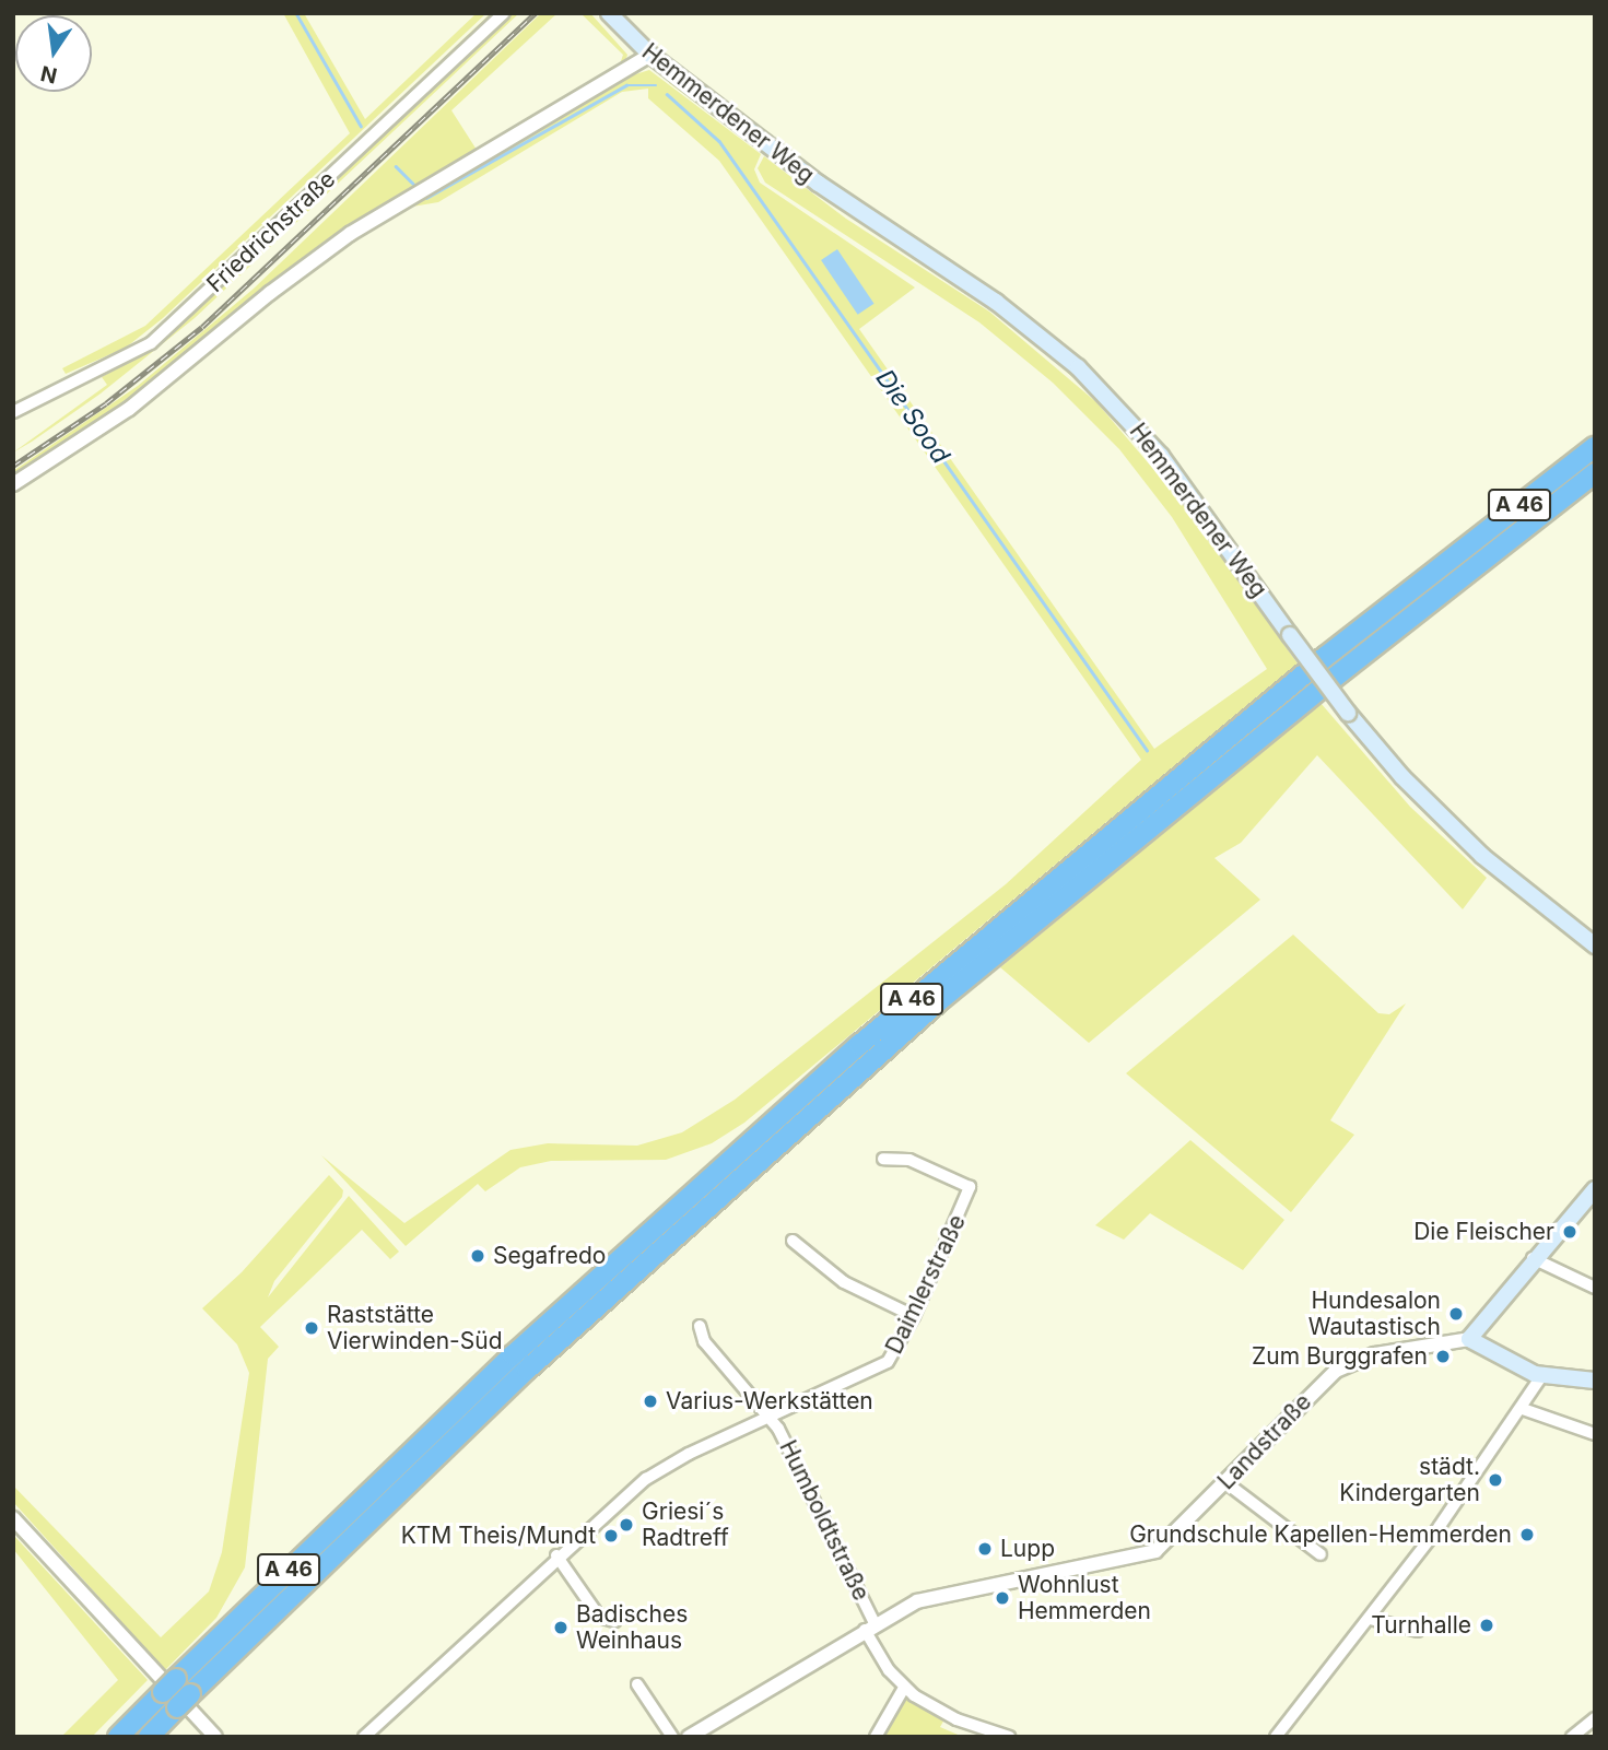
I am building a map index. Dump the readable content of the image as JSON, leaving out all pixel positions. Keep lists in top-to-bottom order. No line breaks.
{"streets":{"highway":["A 46"],"main road":["Hemmerdener Weg"],"street":["Friedrichstraße","Daimlerstraße","Landstraße","Humboldtstraße"]},"crossings":[["Daimlerstraße","Humboldtstraße"],["Landstraße","Humboldtstraße"]],"water":["Die Sood"],"places":["Die Fleischer","Segafredo","Hundesalon Wautastisch","Raststätte Vierwinden-Süd","Zum Burggrafen","Varius-Werkstätten","städt. Kindergarten","Griesi´s Radtreff","Grundschule Kapellen-Hemmerden","KTM Theis/Mundt","Lupp","Wohnlust Hemmerden","Turnhalle","Badisches Weinhaus"],"north":"bottom"}
